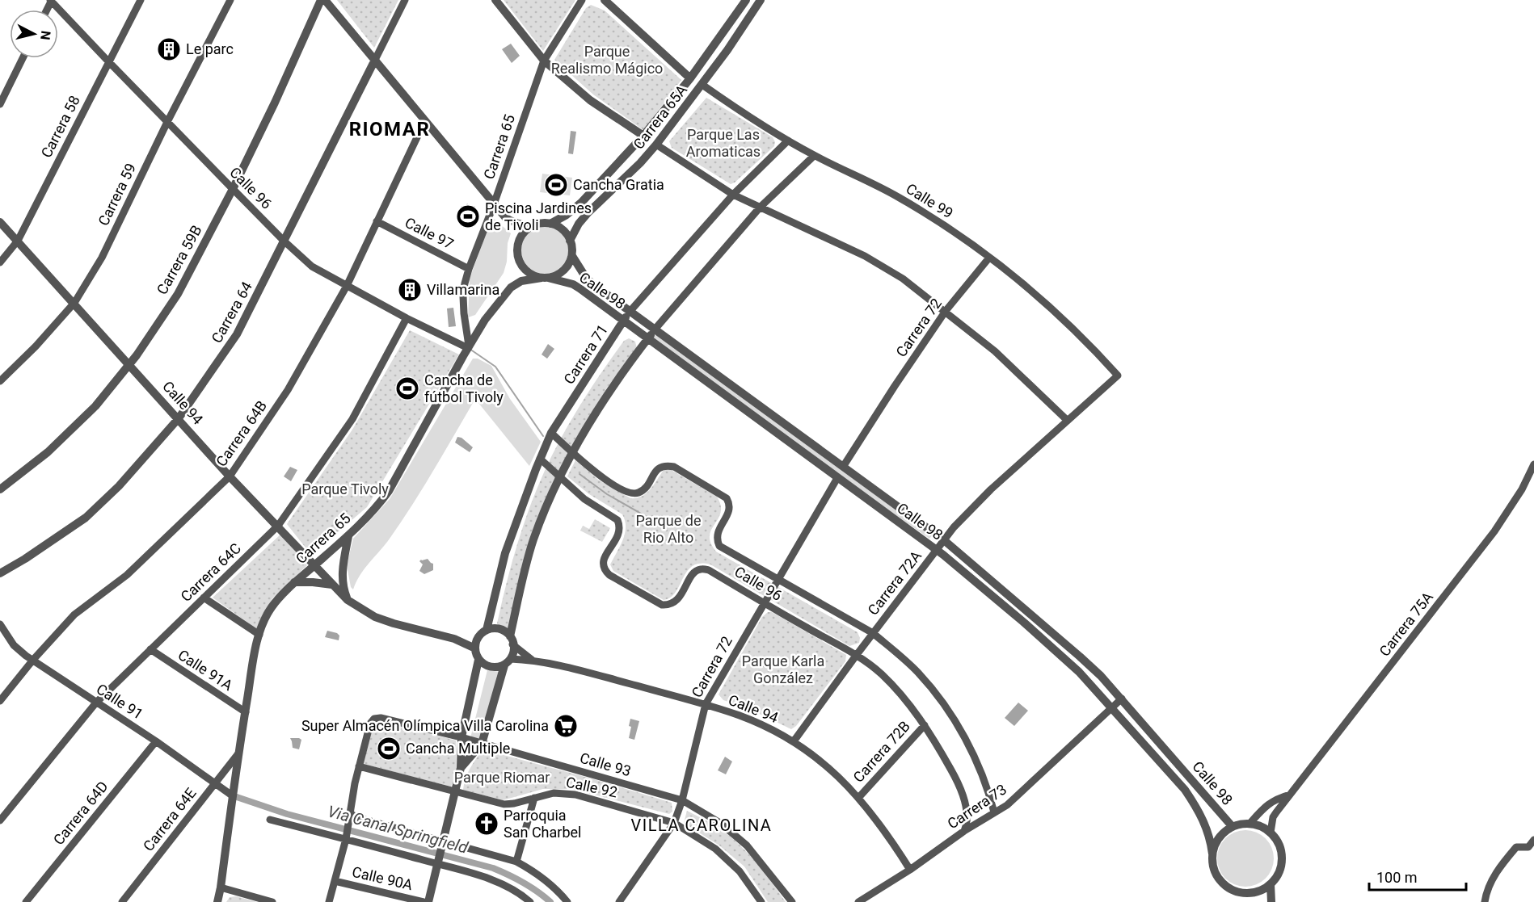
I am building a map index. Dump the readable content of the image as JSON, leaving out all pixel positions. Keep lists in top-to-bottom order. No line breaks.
{"streets":{"street":["Carrera 65A","Carrera 58","Carrera 65","Calle 96","Carrera 59","Calle 99","Calle 97","Carrera 59B","Calle 98","Carrera 64","Carrera 72","Carrera 71","Calle 94","Carrera 64B","Carrera 64C","Carrera 72A","Carrera 75A","Calle 91A","Calle 91","Carrera 72B","Calle 93","Calle 92","Carrera 73","Carrera 64D","Carrera 64E","Calle 90A"]},"crossings":[["Carrera 65A","Calle 99"],["Carrera 65A","Calle 98"],["Carrera 58","Calle 96"],["Carrera 58","Calle 94"],["Carrera 65","Calle 96"],["Carrera 65","Calle 97"],["Carrera 65","Calle 94"],["Carrera 65","Calle 91A"],["Carrera 65","Calle 91"],["Carrera 65","Carrera 64E"],["Calle 96","Carrera 59"],["Calle 96","Carrera 59B"],["Calle 96","Carrera 64"],["Calle 96","Carrera 72"],["Calle 96","Carrera 71"],["Calle 96","Carrera 64B"],["Calle 96","Carrera 64C"],["Calle 96","Carrera 72A"],["Calle 96","Carrera 72B"],["Calle 96","Carrera 73"],["Carrera 59","Calle 94"],["Calle 99","Carrera 72"],["Calle 99","Carrera 71"],["Calle 99","Carrera 72A"],["Calle 97","Carrera 64B"],["Carrera 59B","Calle 94"],["Calle 98","Carrera 72"],["Calle 98","Carrera 71"],["Calle 98","Carrera 72A"],["Calle 98","Carrera 75A"],["Calle 98","Carrera 73"],["Carrera 64","Calle 94"],["Carrera 72","Calle 94"],["Carrera 72","Calle 93"],["Carrera 72","Calle 92"],["Carrera 71","Calle 94"],["Calle 94","Carrera 64B"],["Calle 94","Carrera 64C"],["Calle 94","Carrera 72A"],["Calle 94","Carrera 72B"],["Calle 94","Carrera 73"],["Carrera 64B","Calle 91"],["Carrera 64C","Calle 91A"],["Carrera 64C","Calle 91"],["Calle 91","Carrera 64D"],["Calle 91","Carrera 64E"],["Calle 93","Calle 92"]],"districts":["RIOMAR","VILLA CAROLINA"],"water":["Via Canal Springfield"],"parks":["Parque Realismo Mágico","Parque Las Aromaticas","Parque Tivoly","Parque de Rio Alto","Parque Karla González","Parque Riomar"],"places":{"building":["Le parc","Villamarina"],"sports":["Cancha Gratia","Piscina Jardines de Tivoli","Cancha de fútbol Tivoly","Cancha Multiple"],"supermarket":["Super Almacén Olímpica Villa Carolina"],"church":["Parroquia San Charbel"]},"scale_bar":"100 m","north":"right"}
